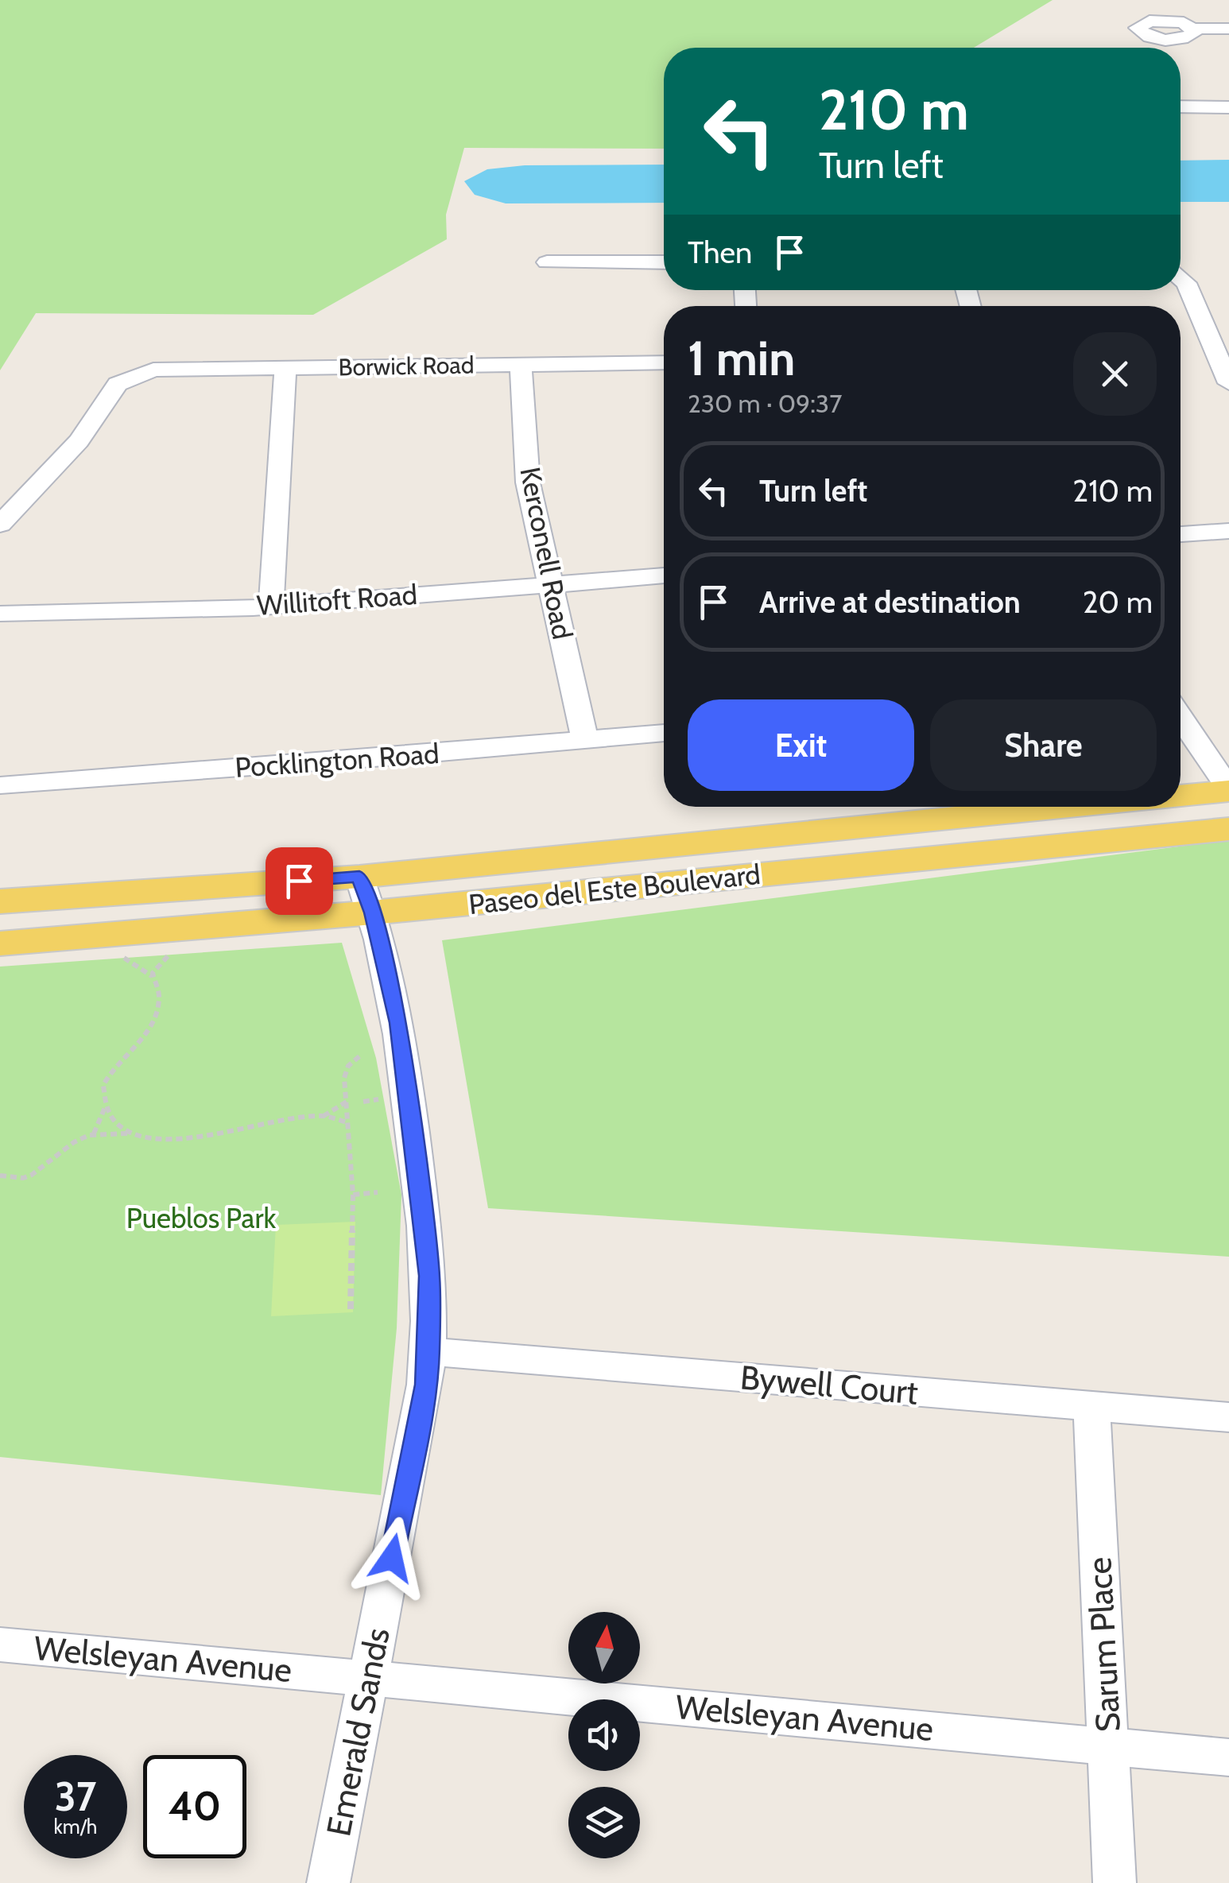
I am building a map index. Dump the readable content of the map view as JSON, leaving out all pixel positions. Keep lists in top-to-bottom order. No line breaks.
{"streets":{"main road":["Paseo del Este Boulevard"],"street":["Borwick Road","Kerconell Road","Willitoft Road","Pocklington Road","Bywell Court","Sarum Place","Welsleyan Avenue","Emerald Sands"]},"crossings":[["Borwick Road","Kerconell Road"],["Kerconell Road","Willitoft Road"],["Kerconell Road","Pocklington Road"],["Paseo del Este Boulevard","Emerald Sands"],["Bywell Court","Sarum Place"],["Bywell Court","Emerald Sands"],["Sarum Place","Welsleyan Avenue"],["Welsleyan Avenue","Emerald Sands"]],"parks":["Pueblos Park"],"north":"top","page":{"turn":["210 m","Turn left"],"then":"Then","heading":["1 min","230 m · 09:37"],"list":[{"name":"Turn left","value":"210 m"},{"name":"Arrive at destination","value":"20 m"}],"buttons":["Exit","Share"],"speed":"37 km/h","limit":"40"}}
